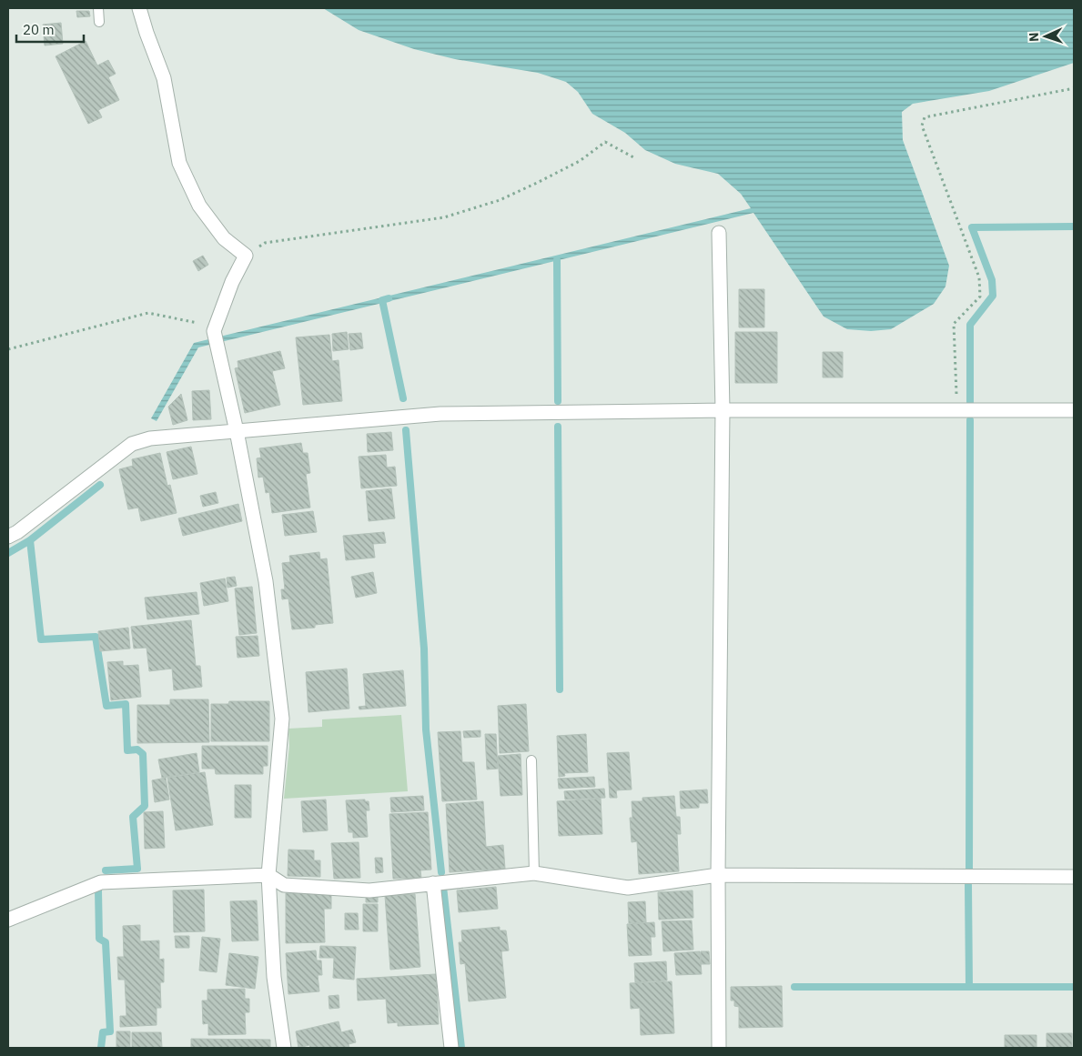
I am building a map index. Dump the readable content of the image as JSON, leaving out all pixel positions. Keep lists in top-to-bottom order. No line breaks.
{"scale_bar":"20 m","north":"left"}
